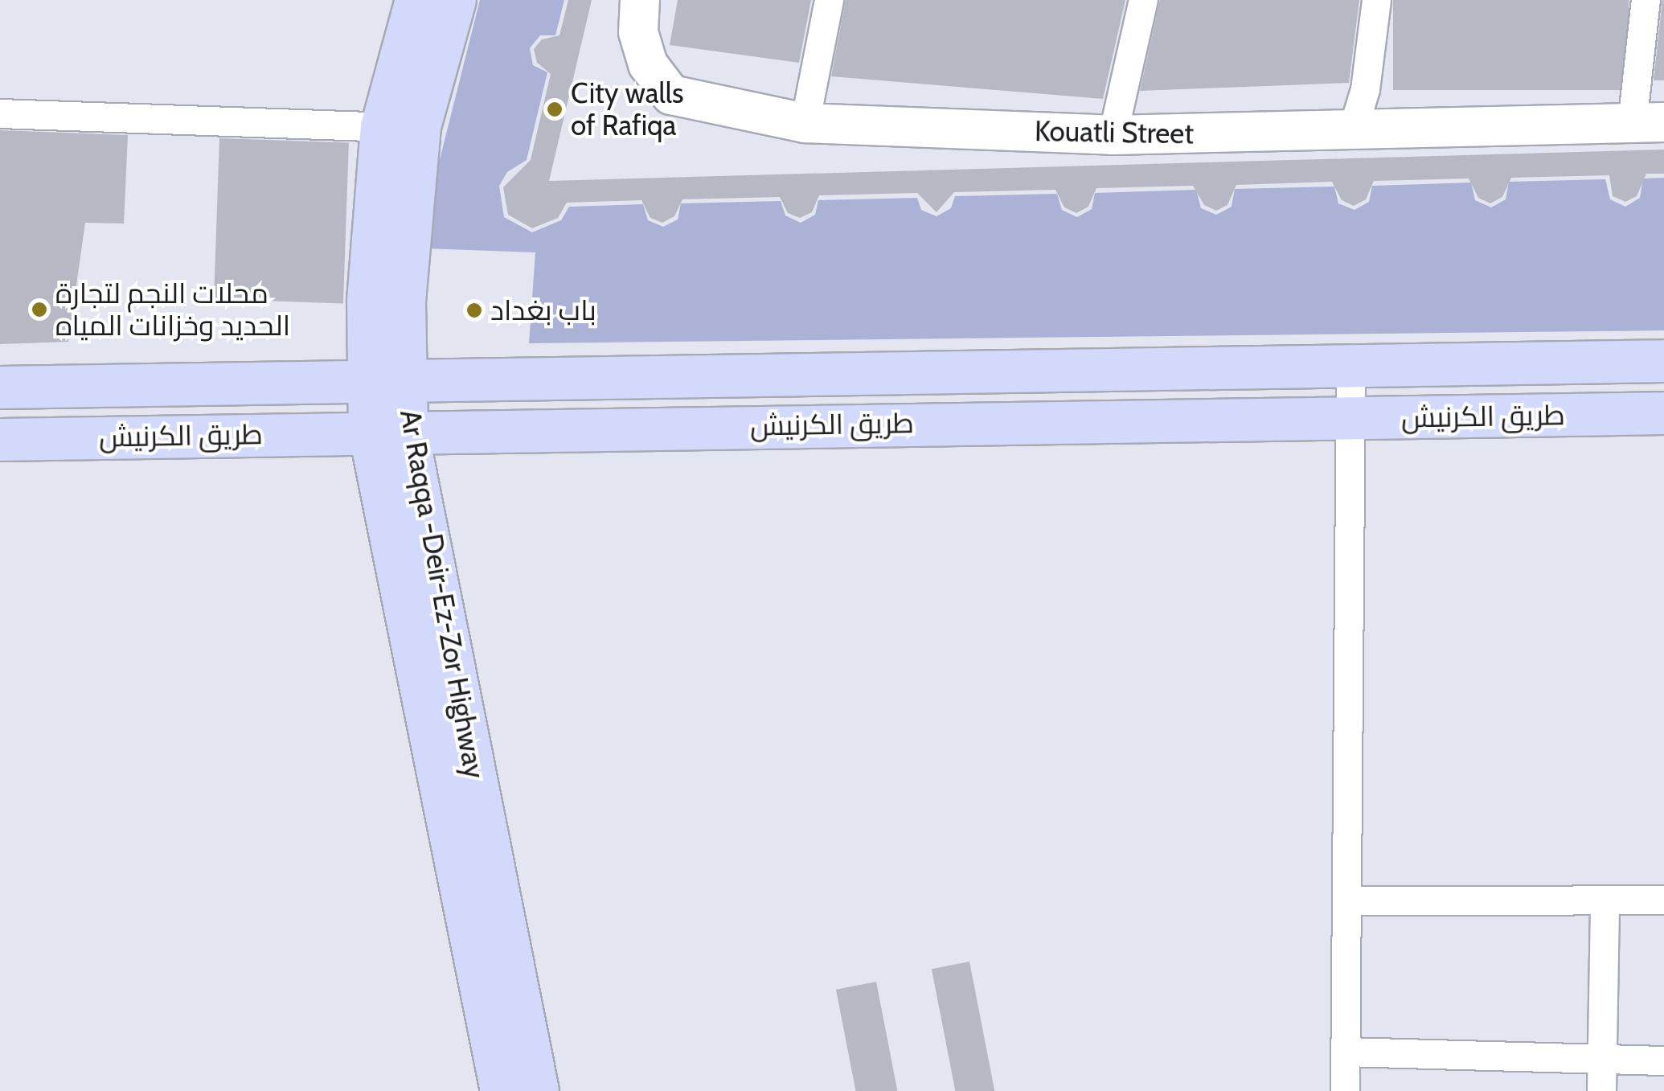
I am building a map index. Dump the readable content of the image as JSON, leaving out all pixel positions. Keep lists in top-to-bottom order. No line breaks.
{"streets":{"main road":["طريق الكرنيش","Ar Raqqa -Deir-Ez-Zor Highway"],"street":["Kouatli Street"]},"crossings":[["طريق الكرنيش","Ar Raqqa -Deir-Ez-Zor Highway"]],"places":["City walls of Rafiqa","محلات النجم لتجارة الحديد وخزانات المياه","باب بغداد"]}
